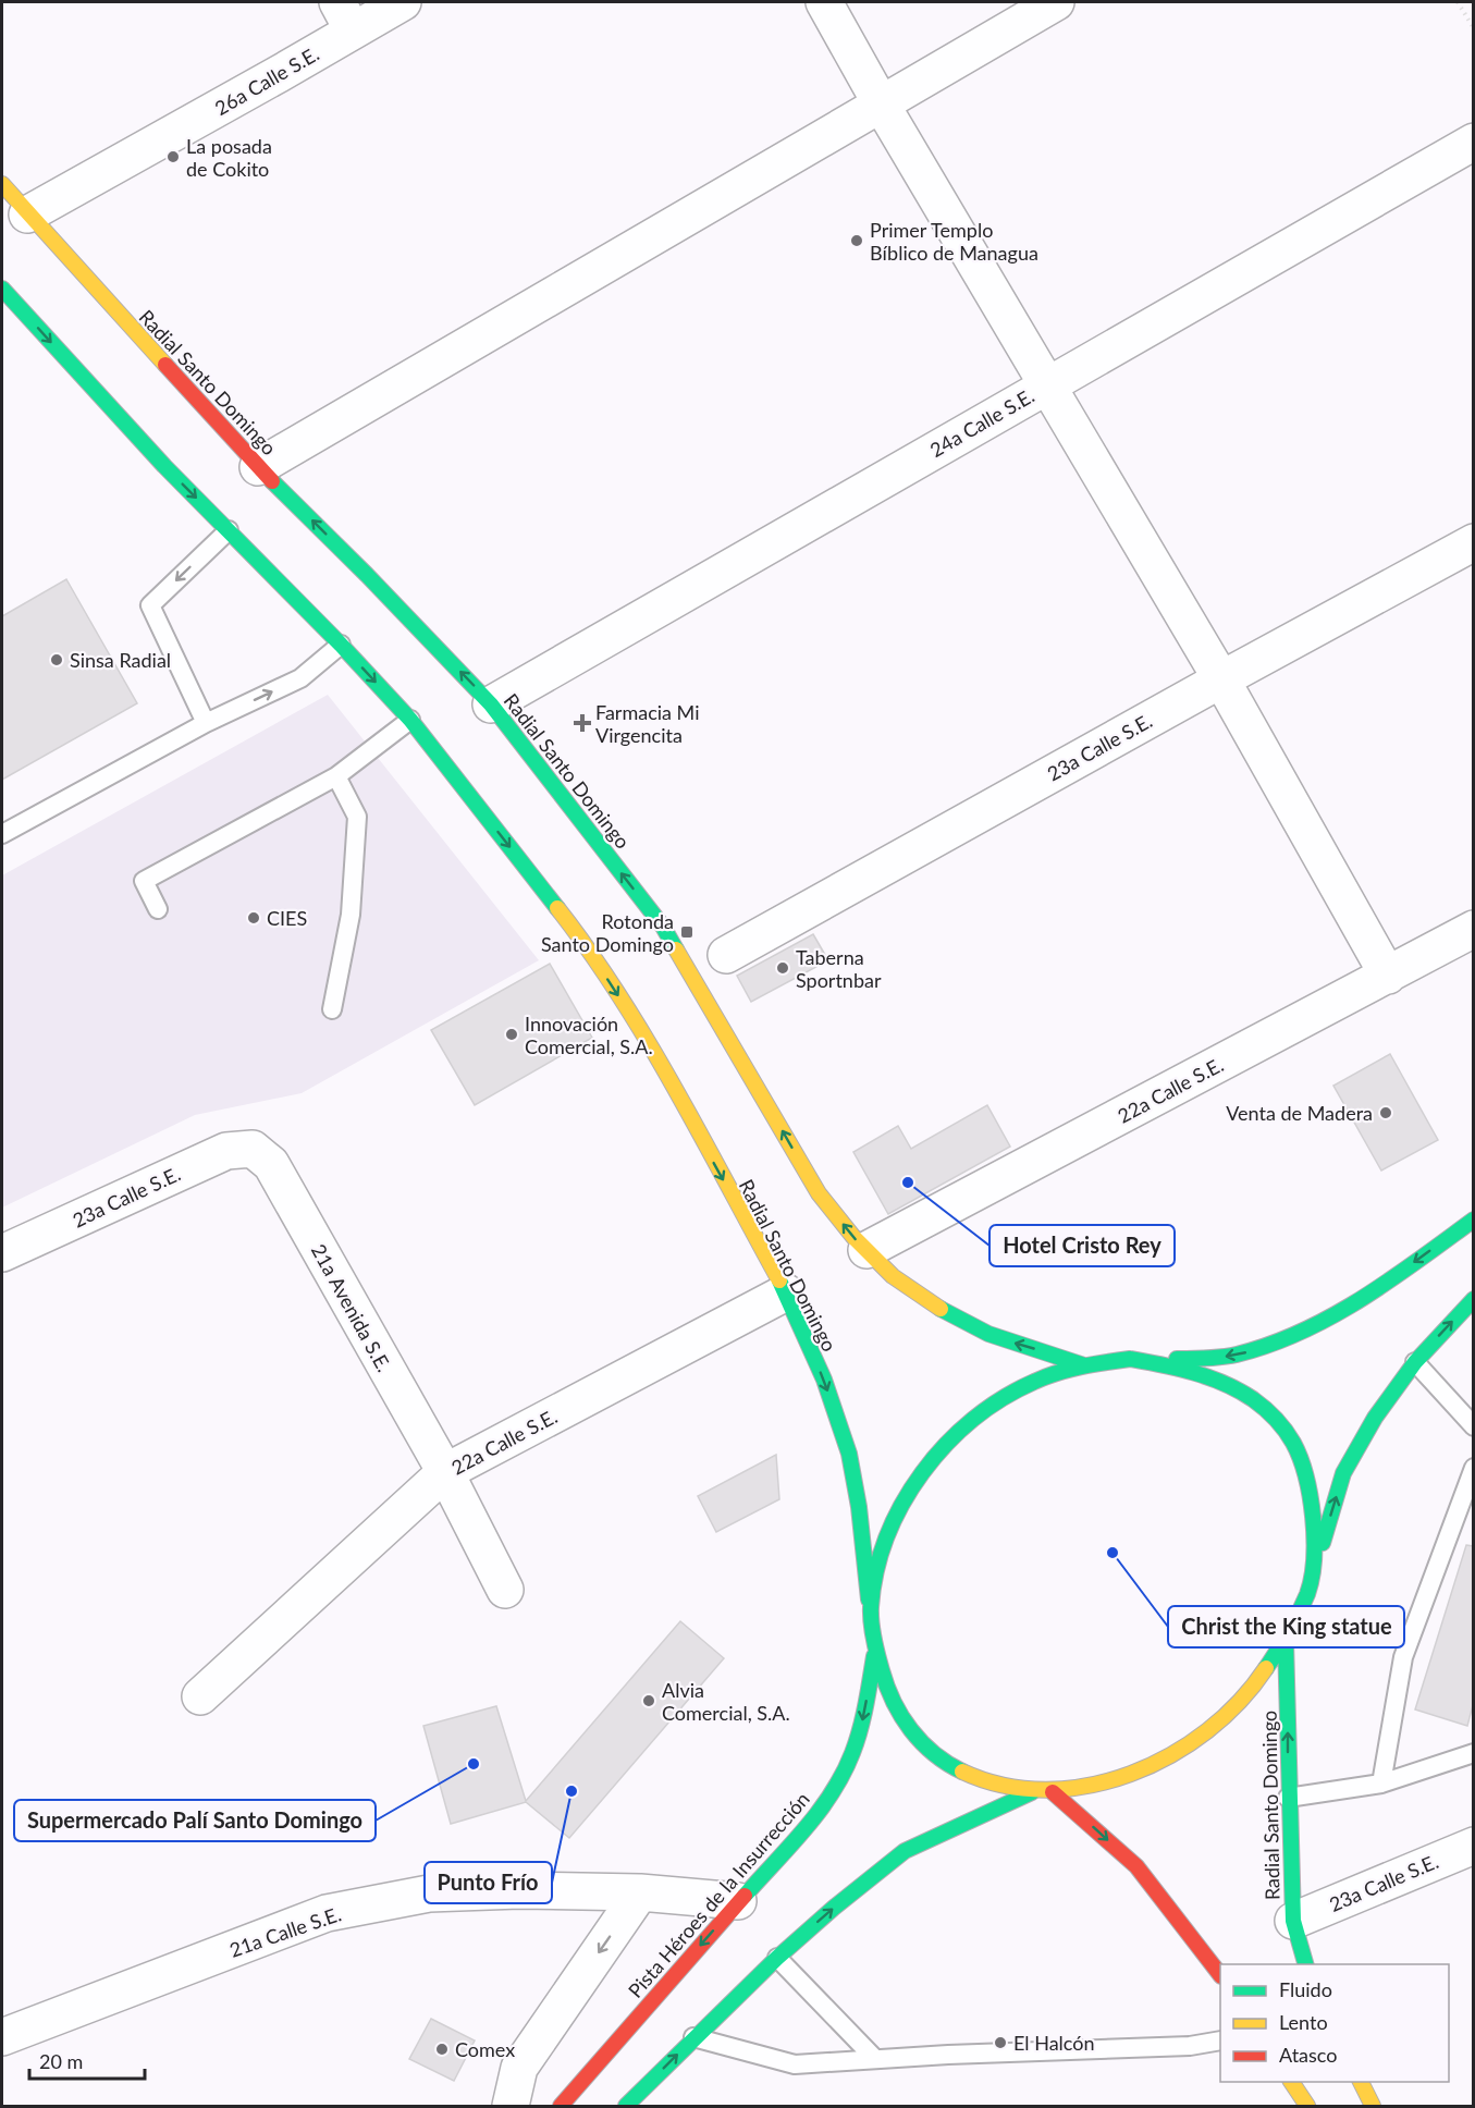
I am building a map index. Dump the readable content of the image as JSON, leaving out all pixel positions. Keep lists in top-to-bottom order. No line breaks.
{"streets":{"main road":["Radial Santo Domingo","Pista Héroes de la Insurrección"],"street":["26a Calle S.E.","24a Calle S.E.","23a Calle S.E.","22a Calle S.E.","21a Avenida S.E.","21a Calle S.E."]},"crossings":[["26a Calle S.E.","Radial Santo Domingo"],["Radial Santo Domingo","24a Calle S.E."],["Radial Santo Domingo","23a Calle S.E."],["Radial Santo Domingo","22a Calle S.E."],["23a Calle S.E.","21a Avenida S.E."],["22a Calle S.E.","21a Avenida S.E."],["Pista Héroes de la Insurrección","21a Calle S.E."]],"places":{"other":["La posada de Cokito","Primer Templo Bíblico de Managua","Sinsa Radial","CIES","Taberna Sportnbar","Innovación Comercial, S.A.","Venta de Madera","Hotel Cristo Rey","Christ the King statue","Alvia Comercial, S.A.","Supermercado Palí Santo Domingo","Punto Frío","El Halcón","Comex"],"health":["Farmacia Mi Virgencita"],"transit":["Rotonda Santo Domingo"]},"legend":["Fluido","Lento","Atasco"],"scale_bar":"20 m"}
